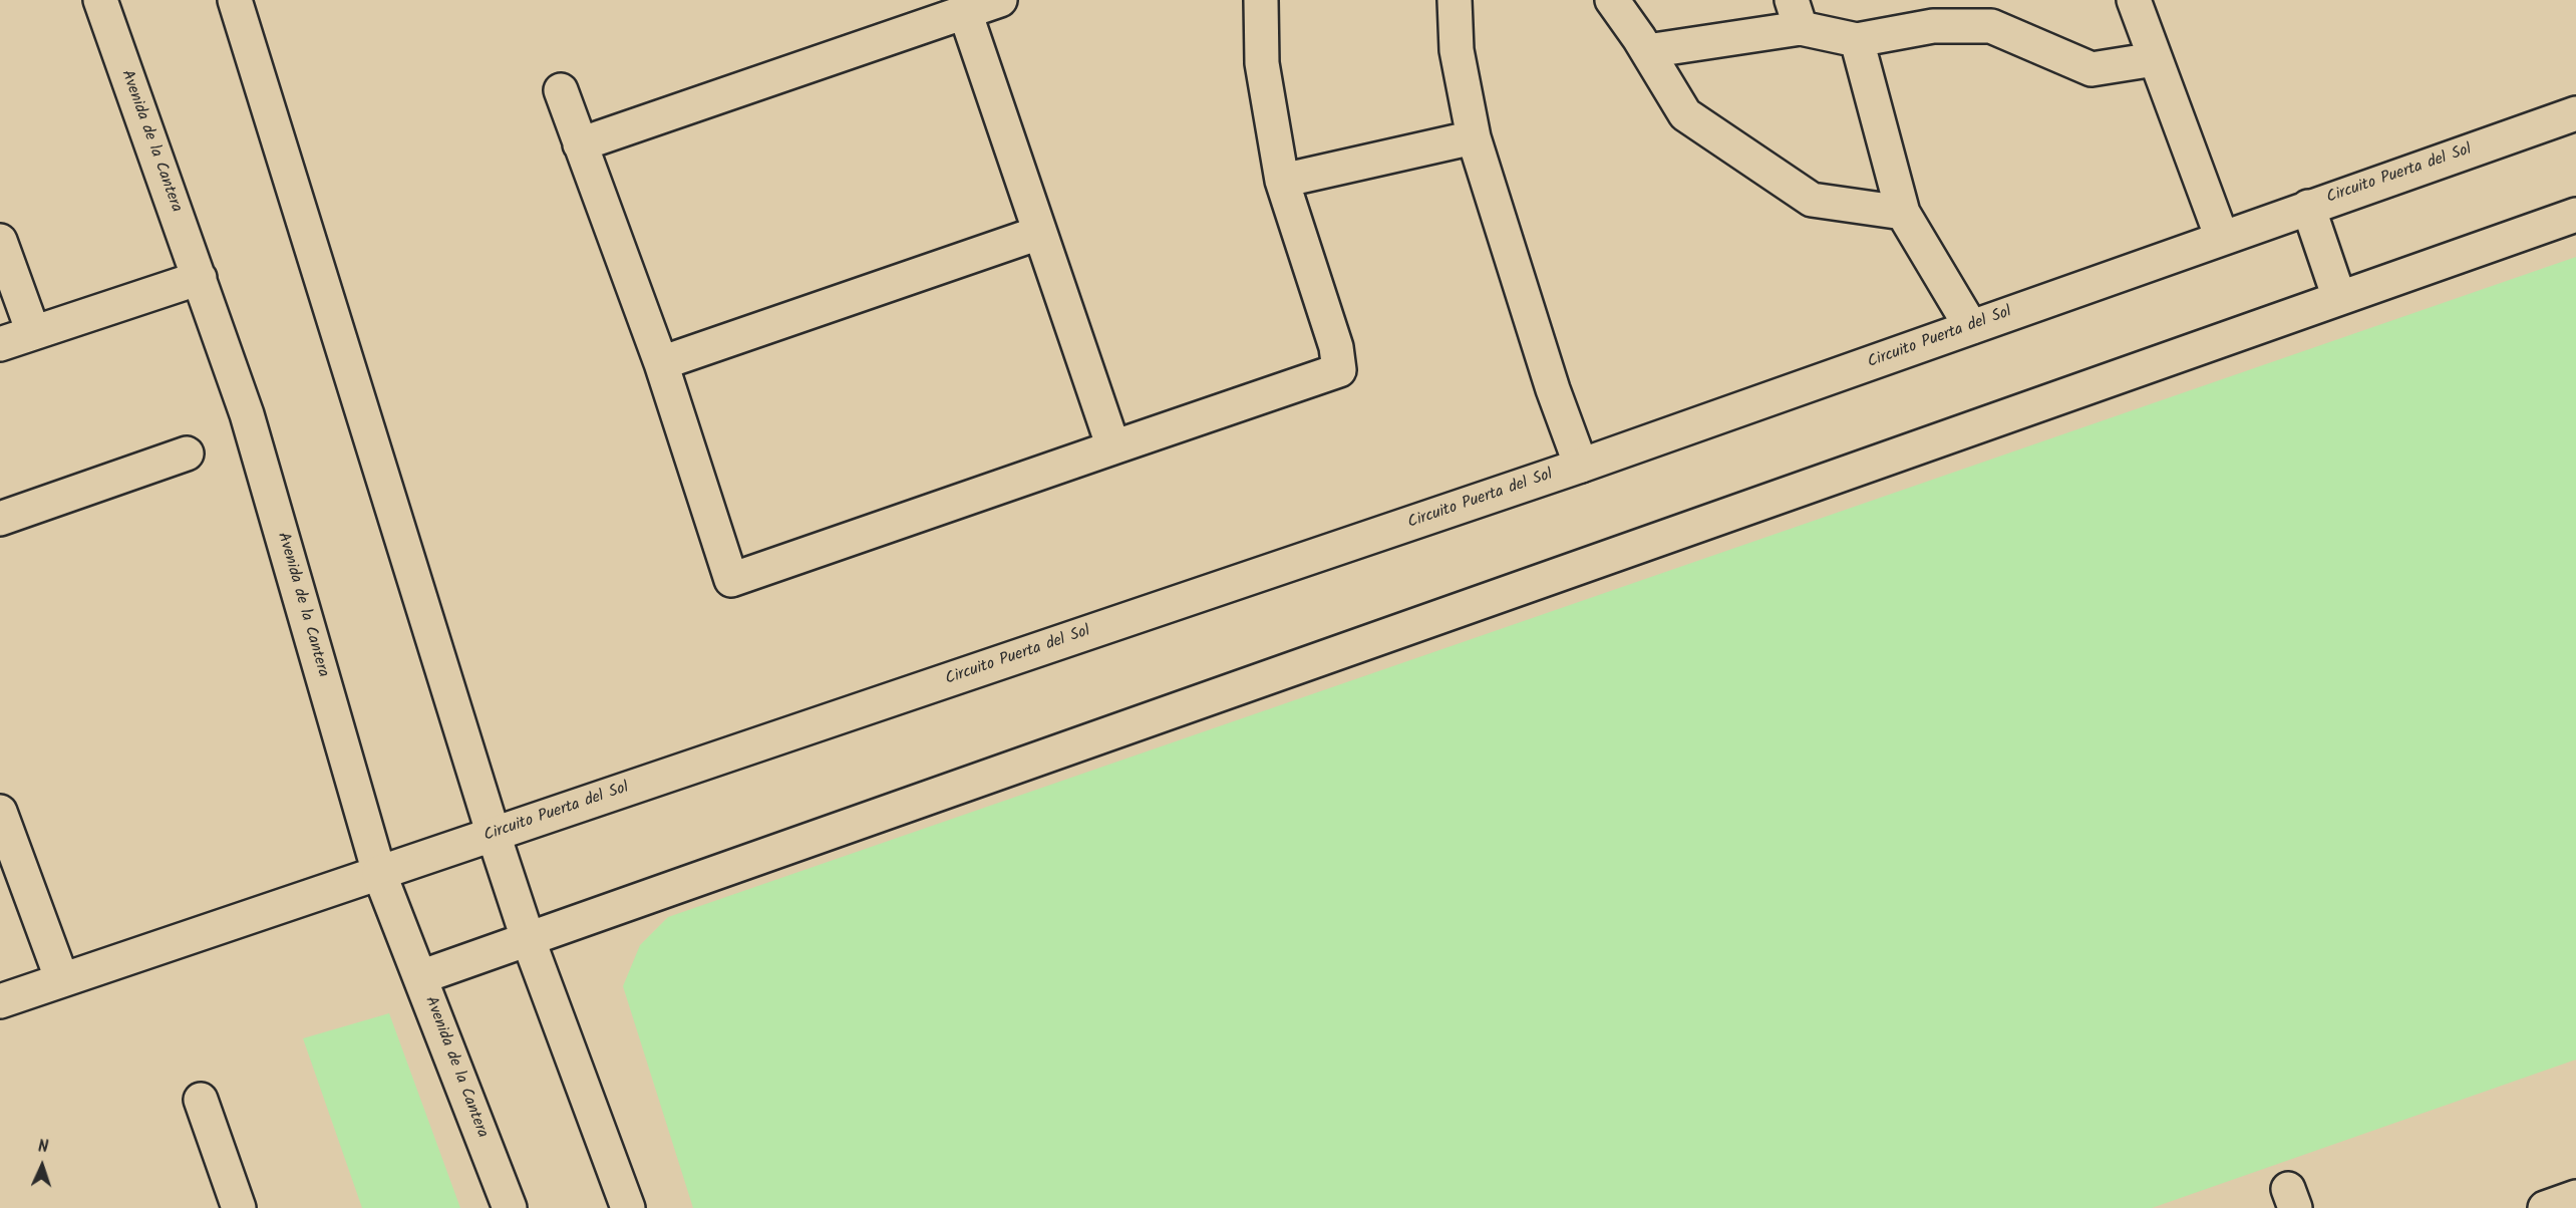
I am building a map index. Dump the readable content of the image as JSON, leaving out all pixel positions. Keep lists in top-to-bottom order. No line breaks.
{"streets":{"street":["Avenida de la Cantera","Circuito Puerta del Sol"]},"crossings":[["Avenida de la Cantera","Circuito Puerta del Sol"]],"north":"top"}
